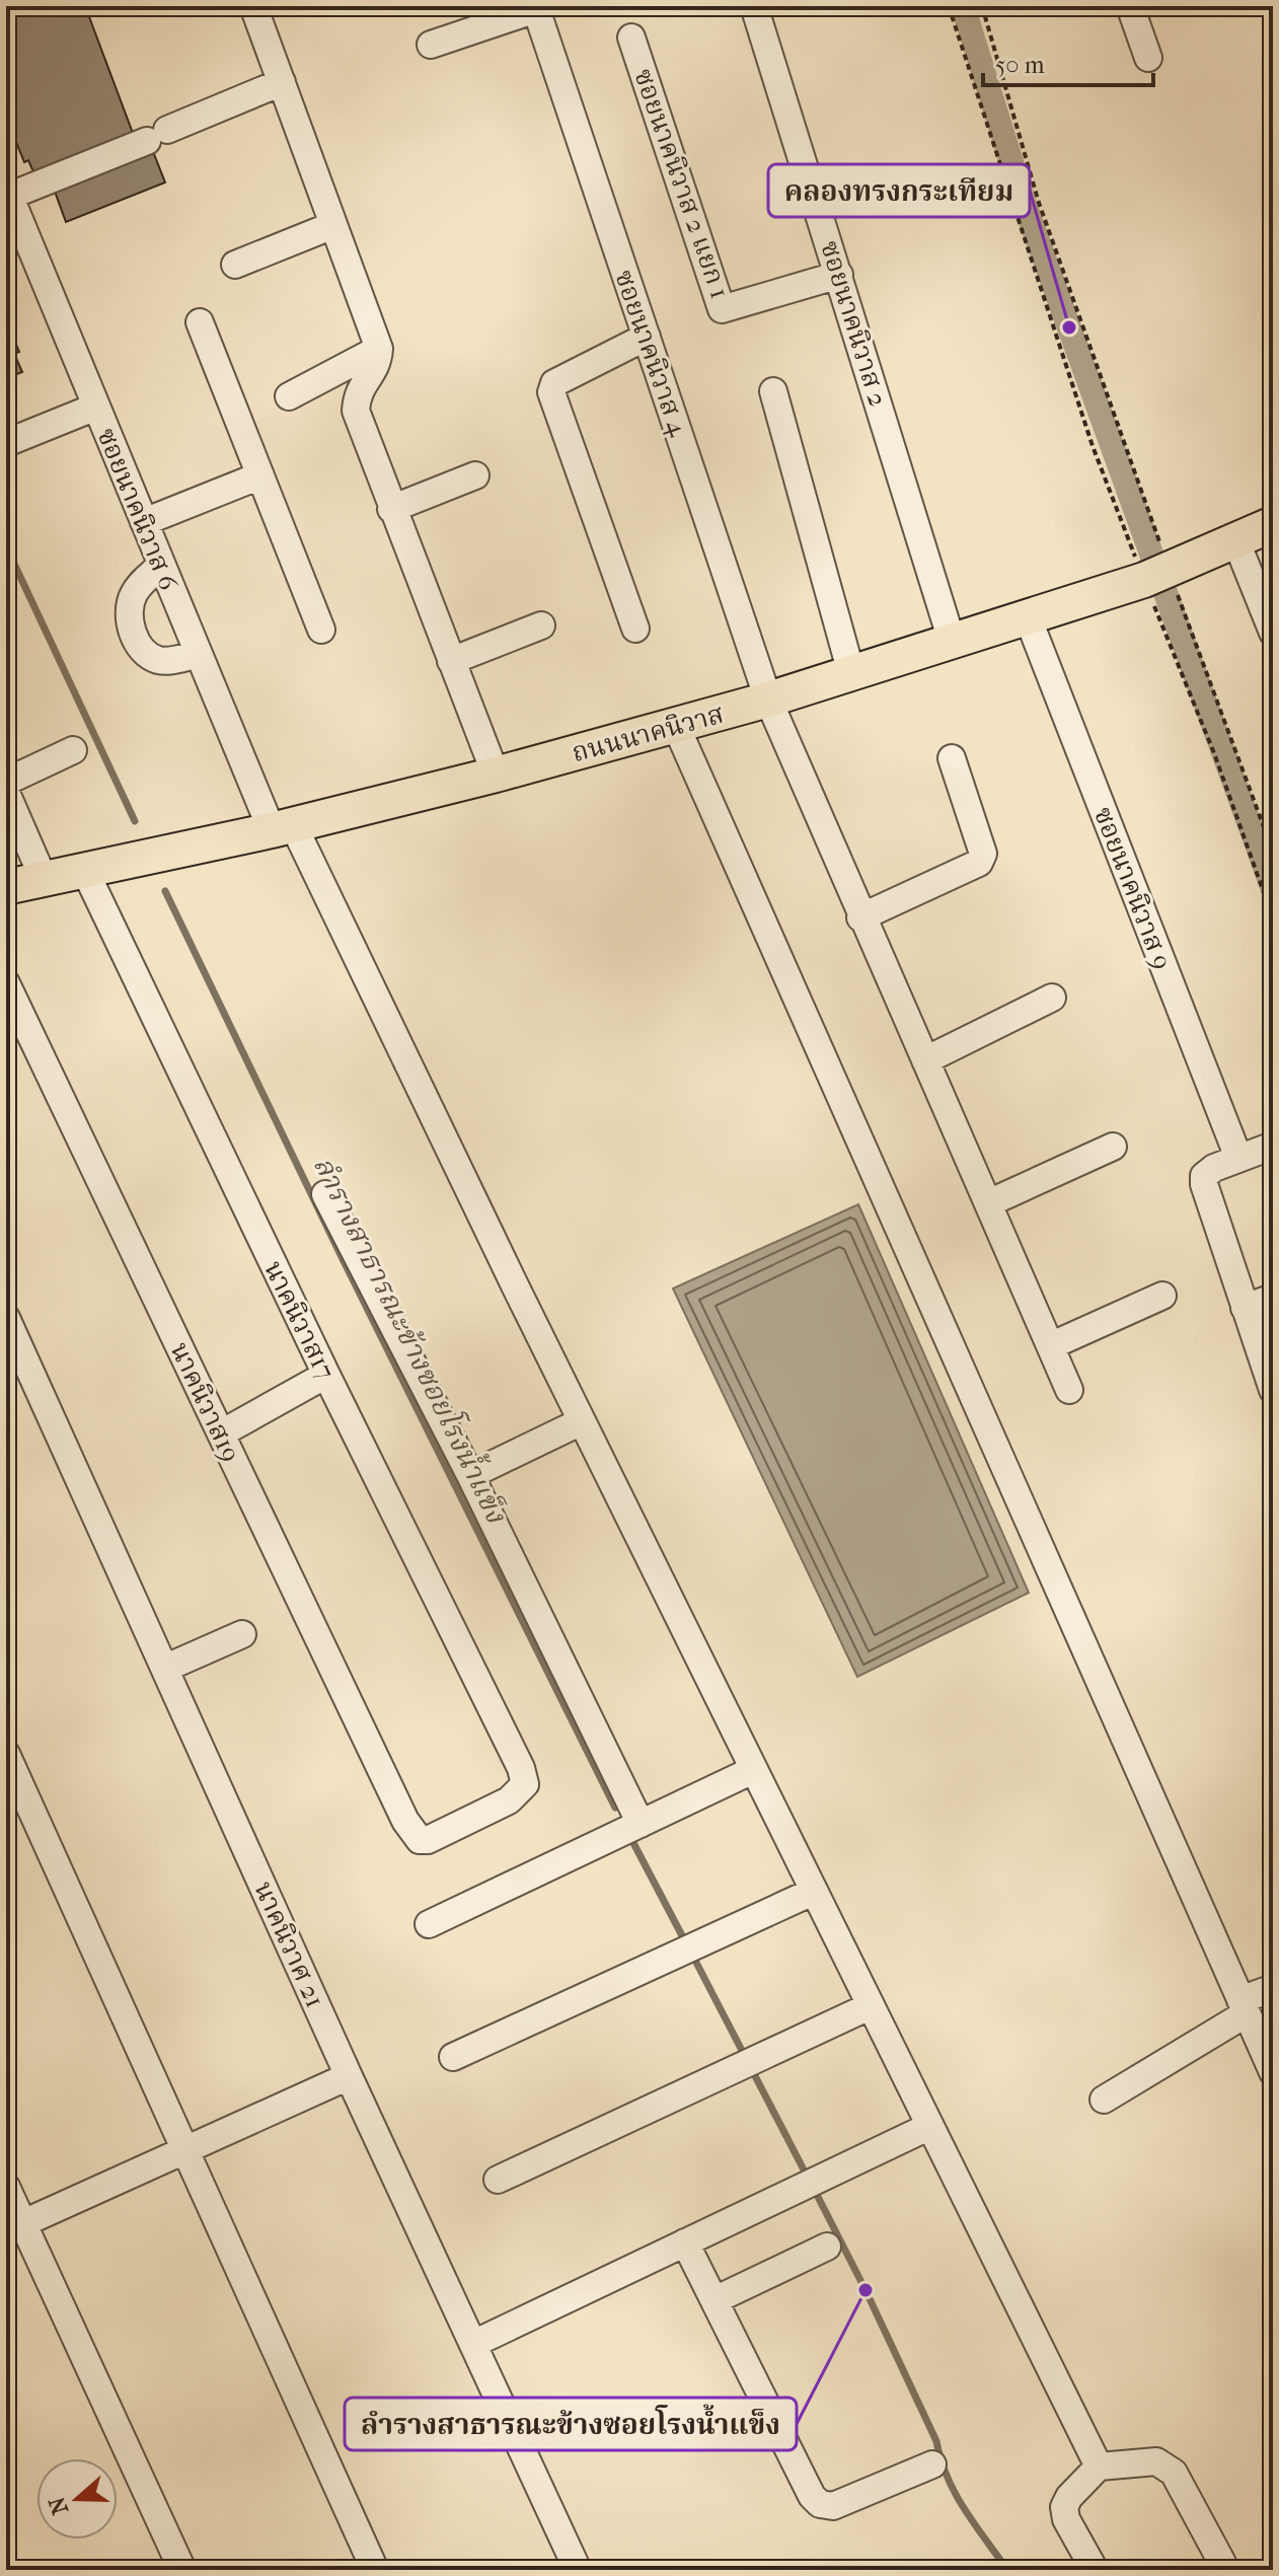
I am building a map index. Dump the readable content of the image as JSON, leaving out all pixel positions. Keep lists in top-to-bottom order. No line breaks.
{"streets":{"main road":["ถนนนาคนิวาส"],"street":["ซอยนาคนิวาส 2 แยก 1","ซอยนาคนิวาส 2","ซอยนาคนิวาส 4","ซอยนาคนิวาส 6","ซอยนาคนิวาส 9","นาคนิวาส17","นาคนิวาส19","นาคนิวาศ 21"]},"crossings":[["ซอยนาคนิวาส 2 แยก 1","ซอยนาคนิวาส 2"],["ซอยนาคนิวาส 2","ถนนนาคนิวาส"],["ซอยนาคนิวาส 4","ถนนนาคนิวาส"],["ซอยนาคนิวาส 6","ถนนนาคนิวาส"],["ถนนนาคนิวาส","ซอยนาคนิวาส 9"],["ถนนนาคนิวาส","นาคนิวาส17"],["นาคนิวาส17","นาคนิวาส19"]],"water":["ลำรางสาธารณะข้างซอยโรงน้ำแข็ง"],"places":["คลองทรงกระเทียม","ลำรางสาธารณะข้างซอยโรงน้ำแข็ง"],"scale_bar":"50 m","north":"left"}
